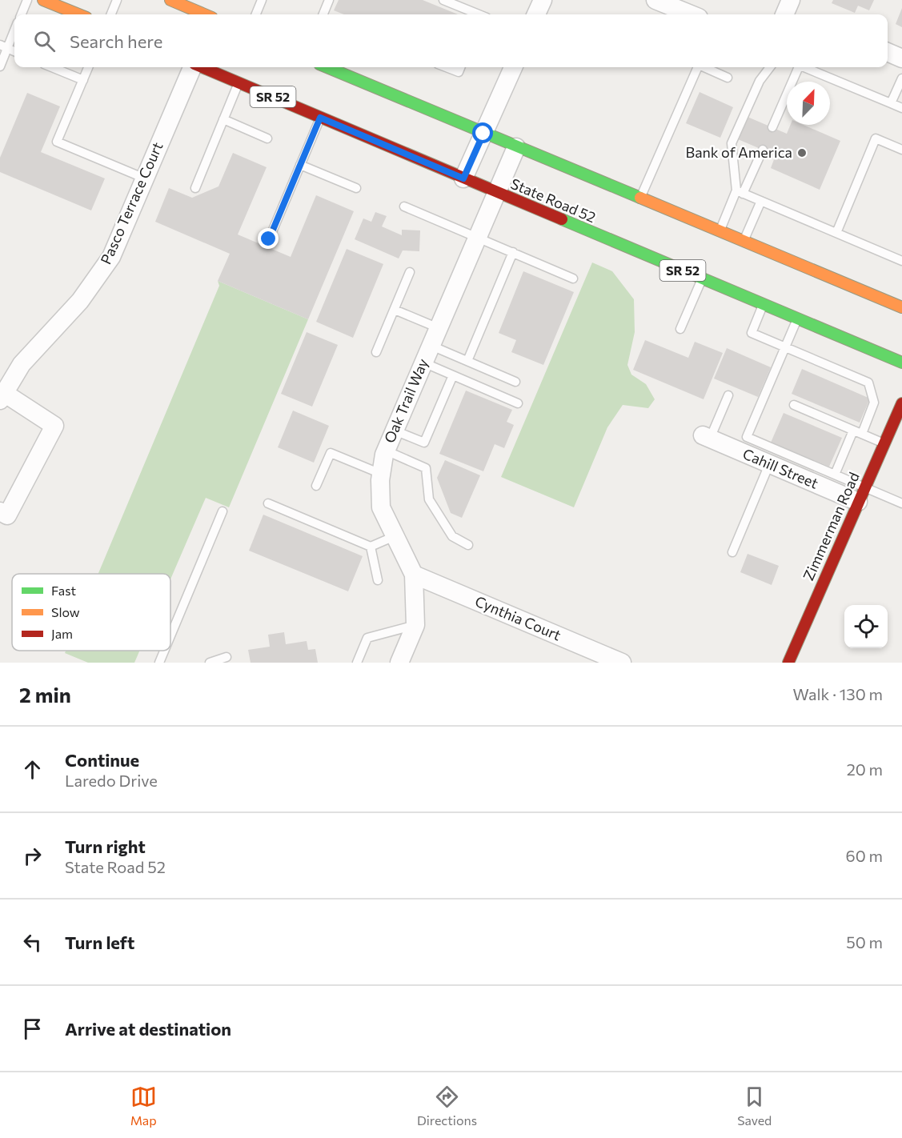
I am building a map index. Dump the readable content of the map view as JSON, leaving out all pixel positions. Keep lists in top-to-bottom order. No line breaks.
{"streets":{"main road":["SR 52","State Road 52","Zimmerman Road"],"street":["Pasco Terrace Court","Oak Trail Way","Cahill Street","Cynthia Court"]},"crossings":[["State Road 52","Oak Trail Way"],["Oak Trail Way","Cynthia Court"],["Cahill Street","Zimmerman Road"]],"places":["Bank of America"],"legend":["Fast","Slow","Jam"],"north":"top right","page":{"search":"Search here","heading":["2 min","Walk · 130 m"],"list":[["Continue","Laredo Drive","20 m"],["Turn right","State Road 52","60 m"],["Turn left","50 m"],"Arrive at destination"],"nav":["Map","Directions","Saved"]}}
